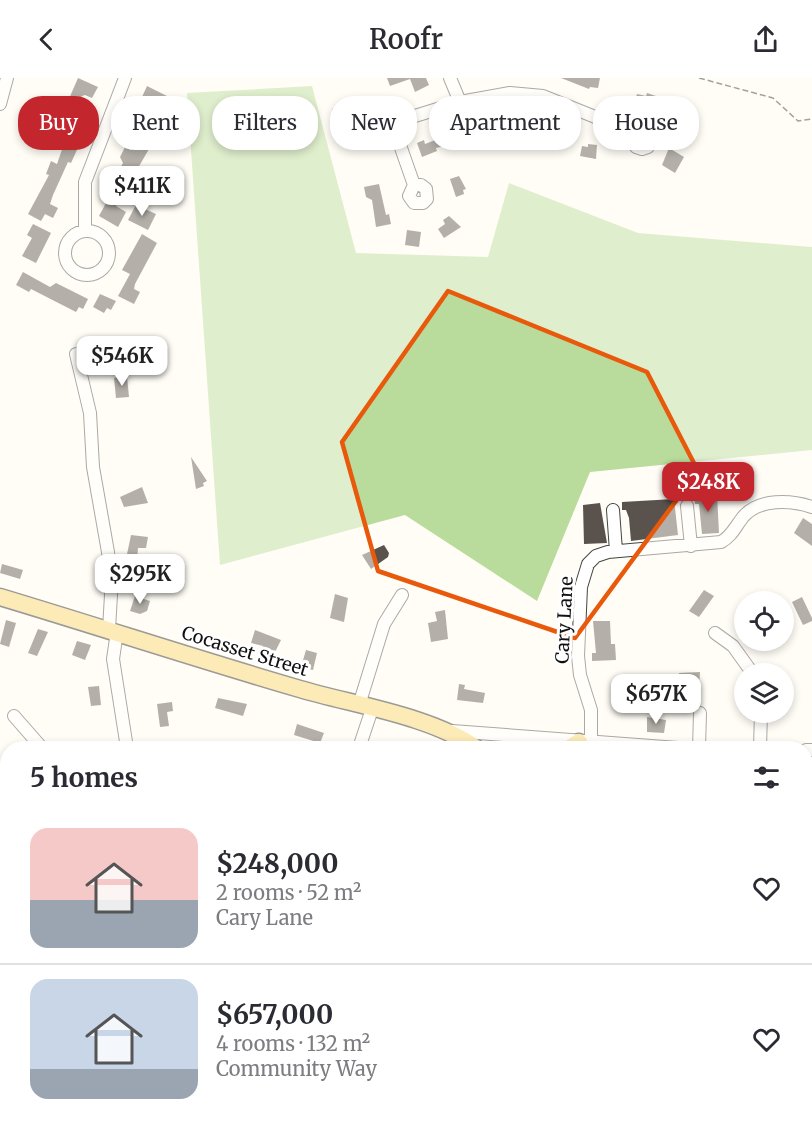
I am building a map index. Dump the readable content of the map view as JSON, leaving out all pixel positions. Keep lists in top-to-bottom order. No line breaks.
{"streets":{"main road":["Cocasset Street"],"street":["Cary Lane"]},"page":{"header":"Roofr","chip":["Buy","Rent","Filters","New","Apartment","House"],"price":["$411K","$546K","$248K","$295K","$657K"],"heading":"5 homes","list":[{"name":"$248,000","note":"2 rooms · 52 m² · Cary Lane"},{"name":"$657,000","note":"4 rooms · 132 m² · Community Way"}]}}
